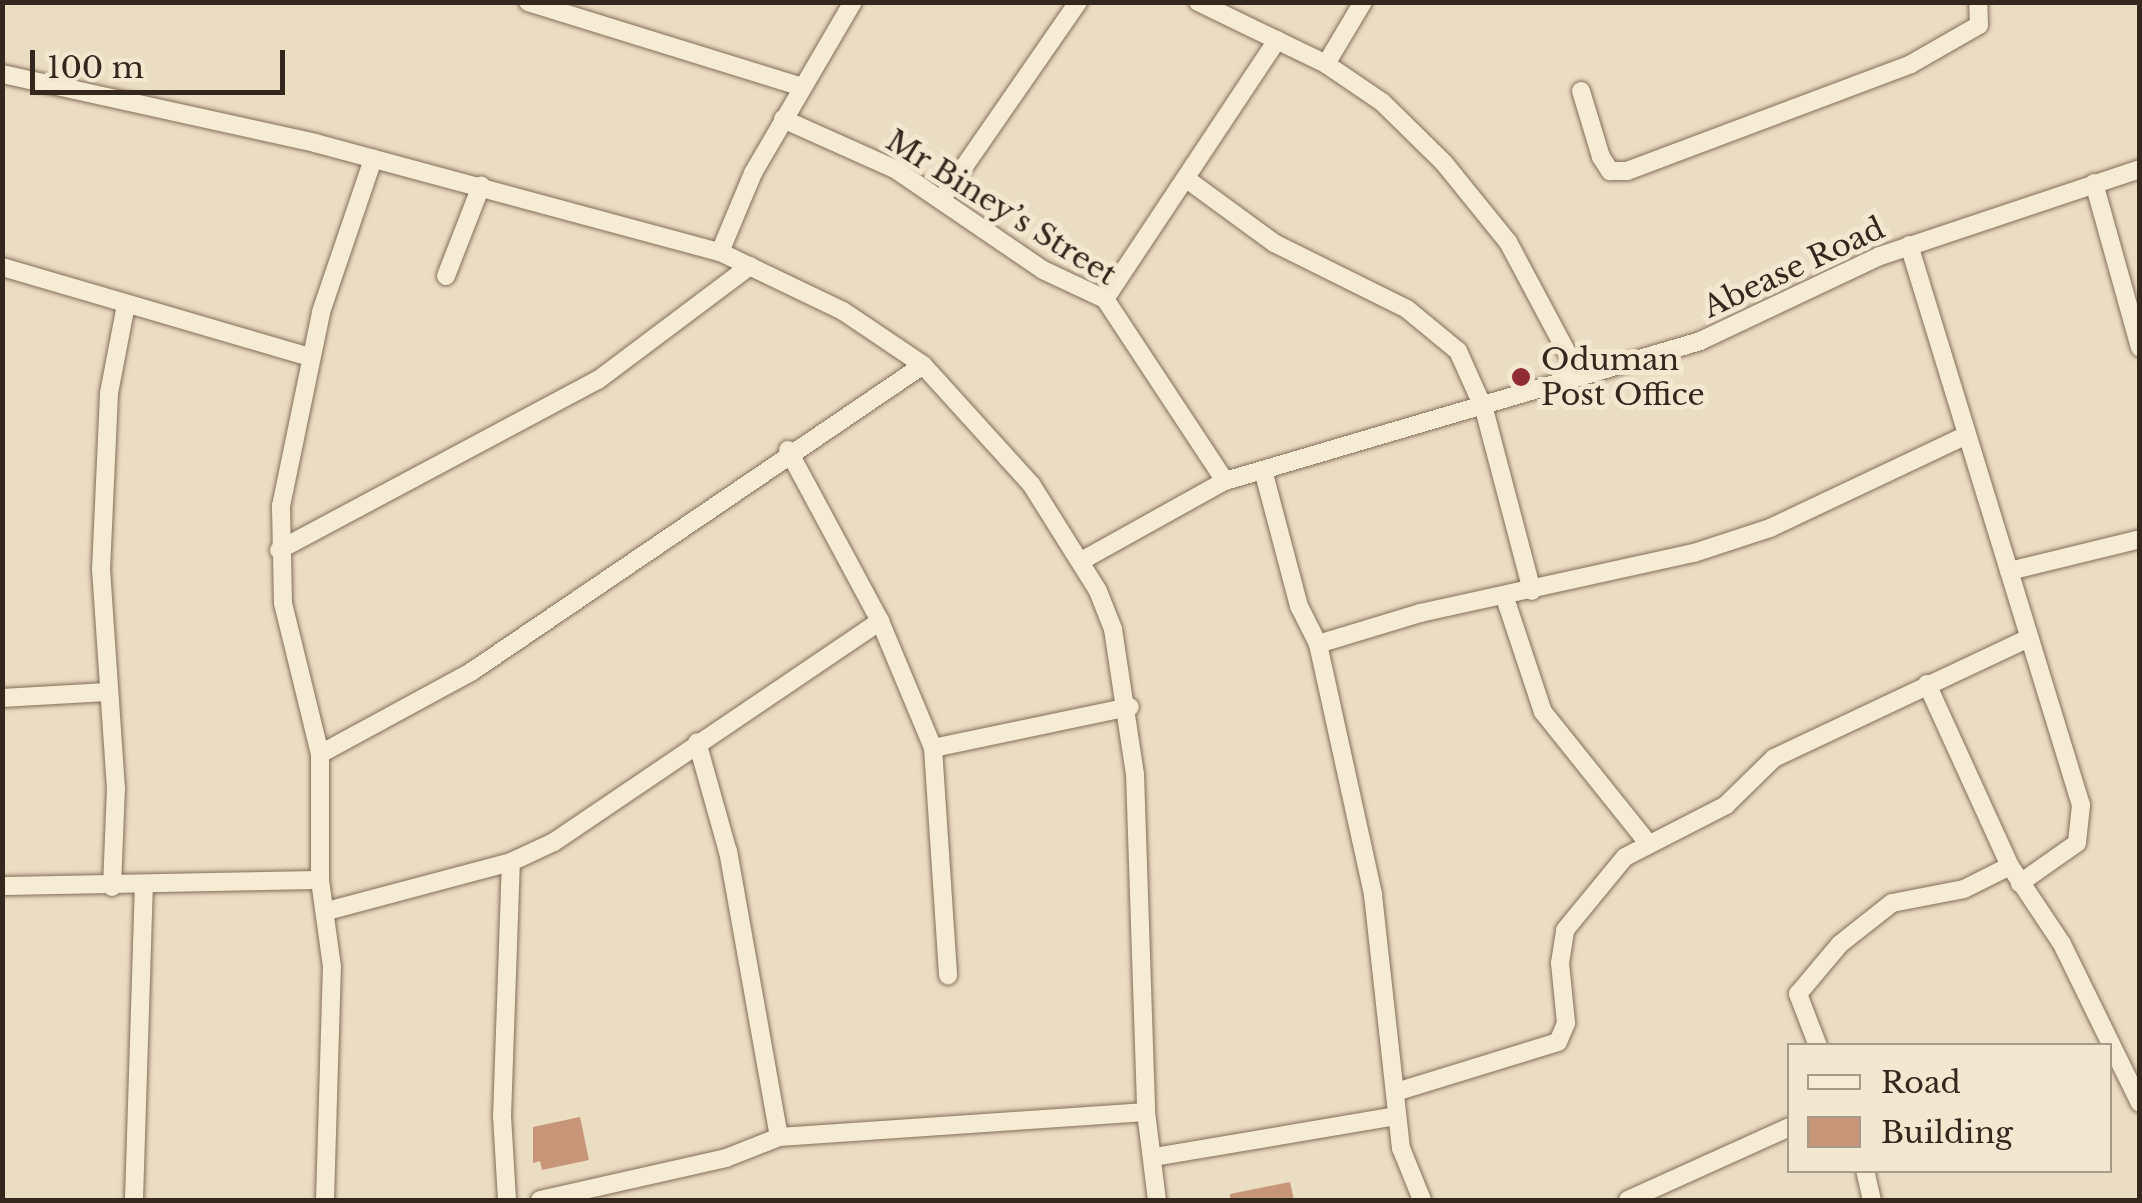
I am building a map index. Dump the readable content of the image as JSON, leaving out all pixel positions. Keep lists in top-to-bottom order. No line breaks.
{"streets":{"street":["Mr Biney’s Street","Abease Road"]},"crossings":[["Mr Biney’s Street","Abease Road"]],"places":["Oduman Post Office"],"legend":["Road","Building"],"scale_bar":"100 m"}
